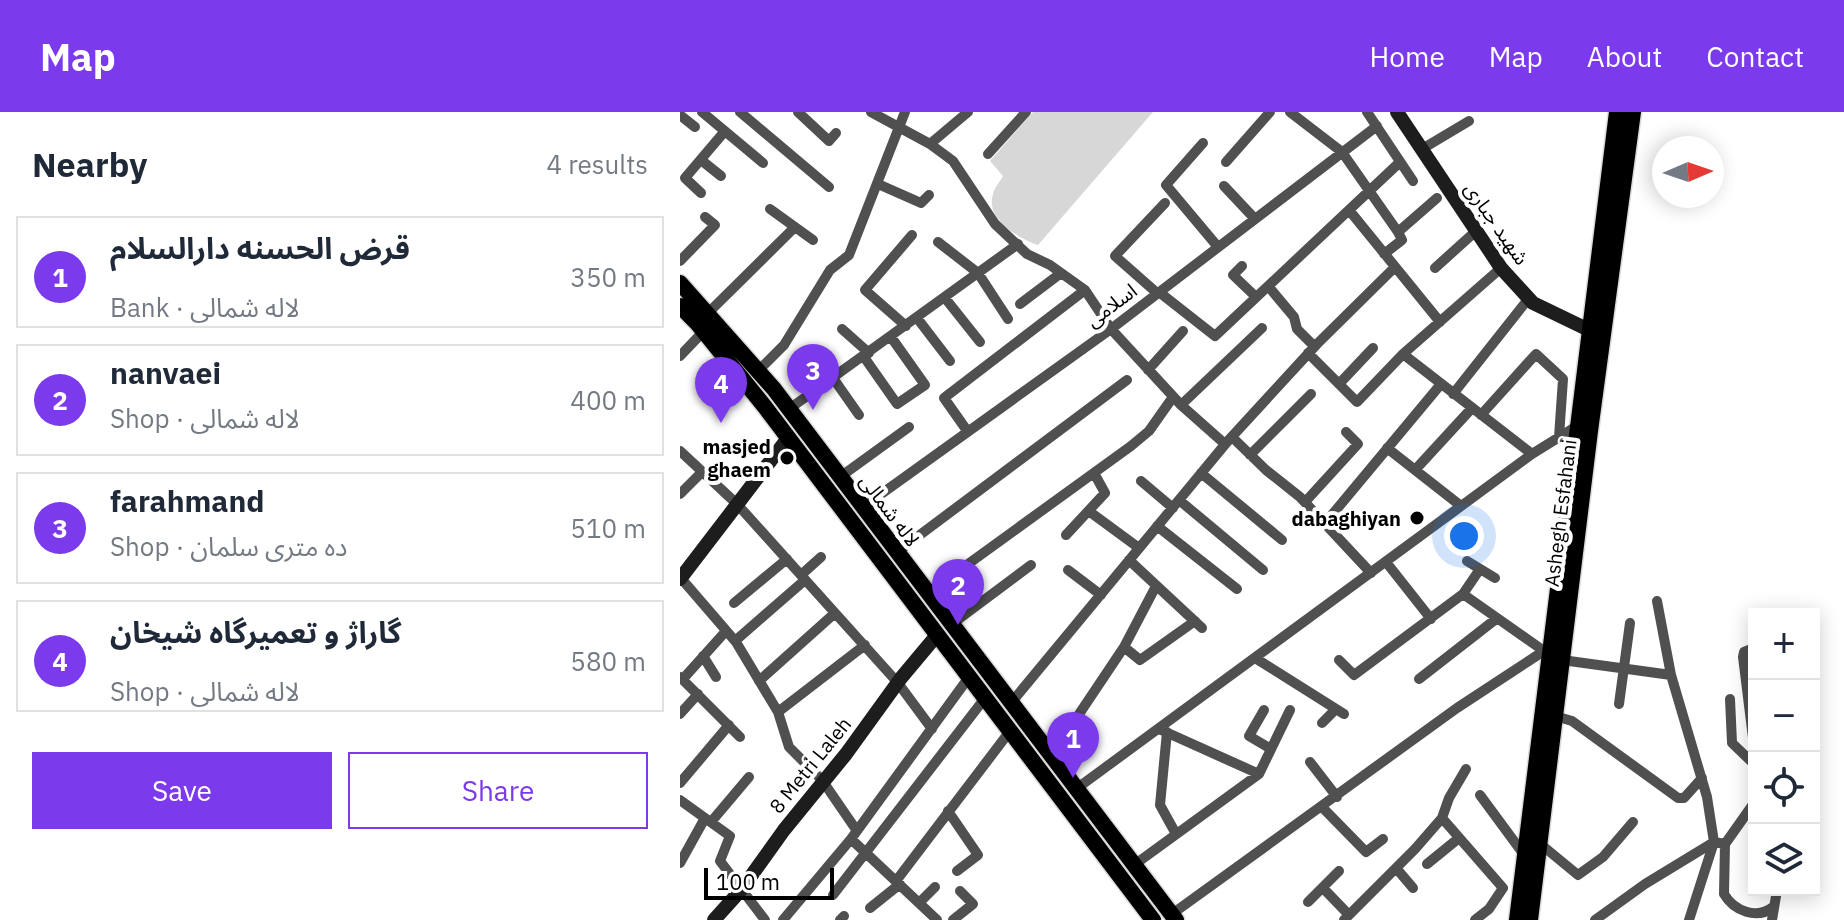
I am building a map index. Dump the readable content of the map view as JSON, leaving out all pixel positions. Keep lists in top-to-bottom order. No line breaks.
{"streets":{"main road":["لاله شمالی","Ashegh Esfahani"],"street":["شهید جباری","اسلامی","8 Metri Laleh"]},"crossings":[["شهید جباری","Ashegh Esfahani"],["اسلامی","لاله شمالی"],["لاله شمالی","8 Metri Laleh"]],"places":["masjed ghaem","dabaghiyan"],"scale_bar":"100 m","north":"right","page":{"header":"Map","nav":["Home","Map","About","Contact"],"heading":["Nearby","4 results"],"list":[{"mark":"1","name":"قرض الحسنه دارالسلام","note":"Bank · لاله شمالی","value":"350 m"},{"mark":"2","name":"nanvaei","note":"Shop · لاله شمالی","value":"400 m"},{"mark":"3","name":"farahmand","note":"Shop · ده متری سلمان","value":"510 m"},{"mark":"4","name":"گاراژ و تعمیرگاه شیخان","note":"Shop · لاله شمالی","value":"580 m"}],"pins":["3","4","2","1"],"map_buttons":["+","−"],"buttons":["Save","Share"],"scale":"100 m"}}
